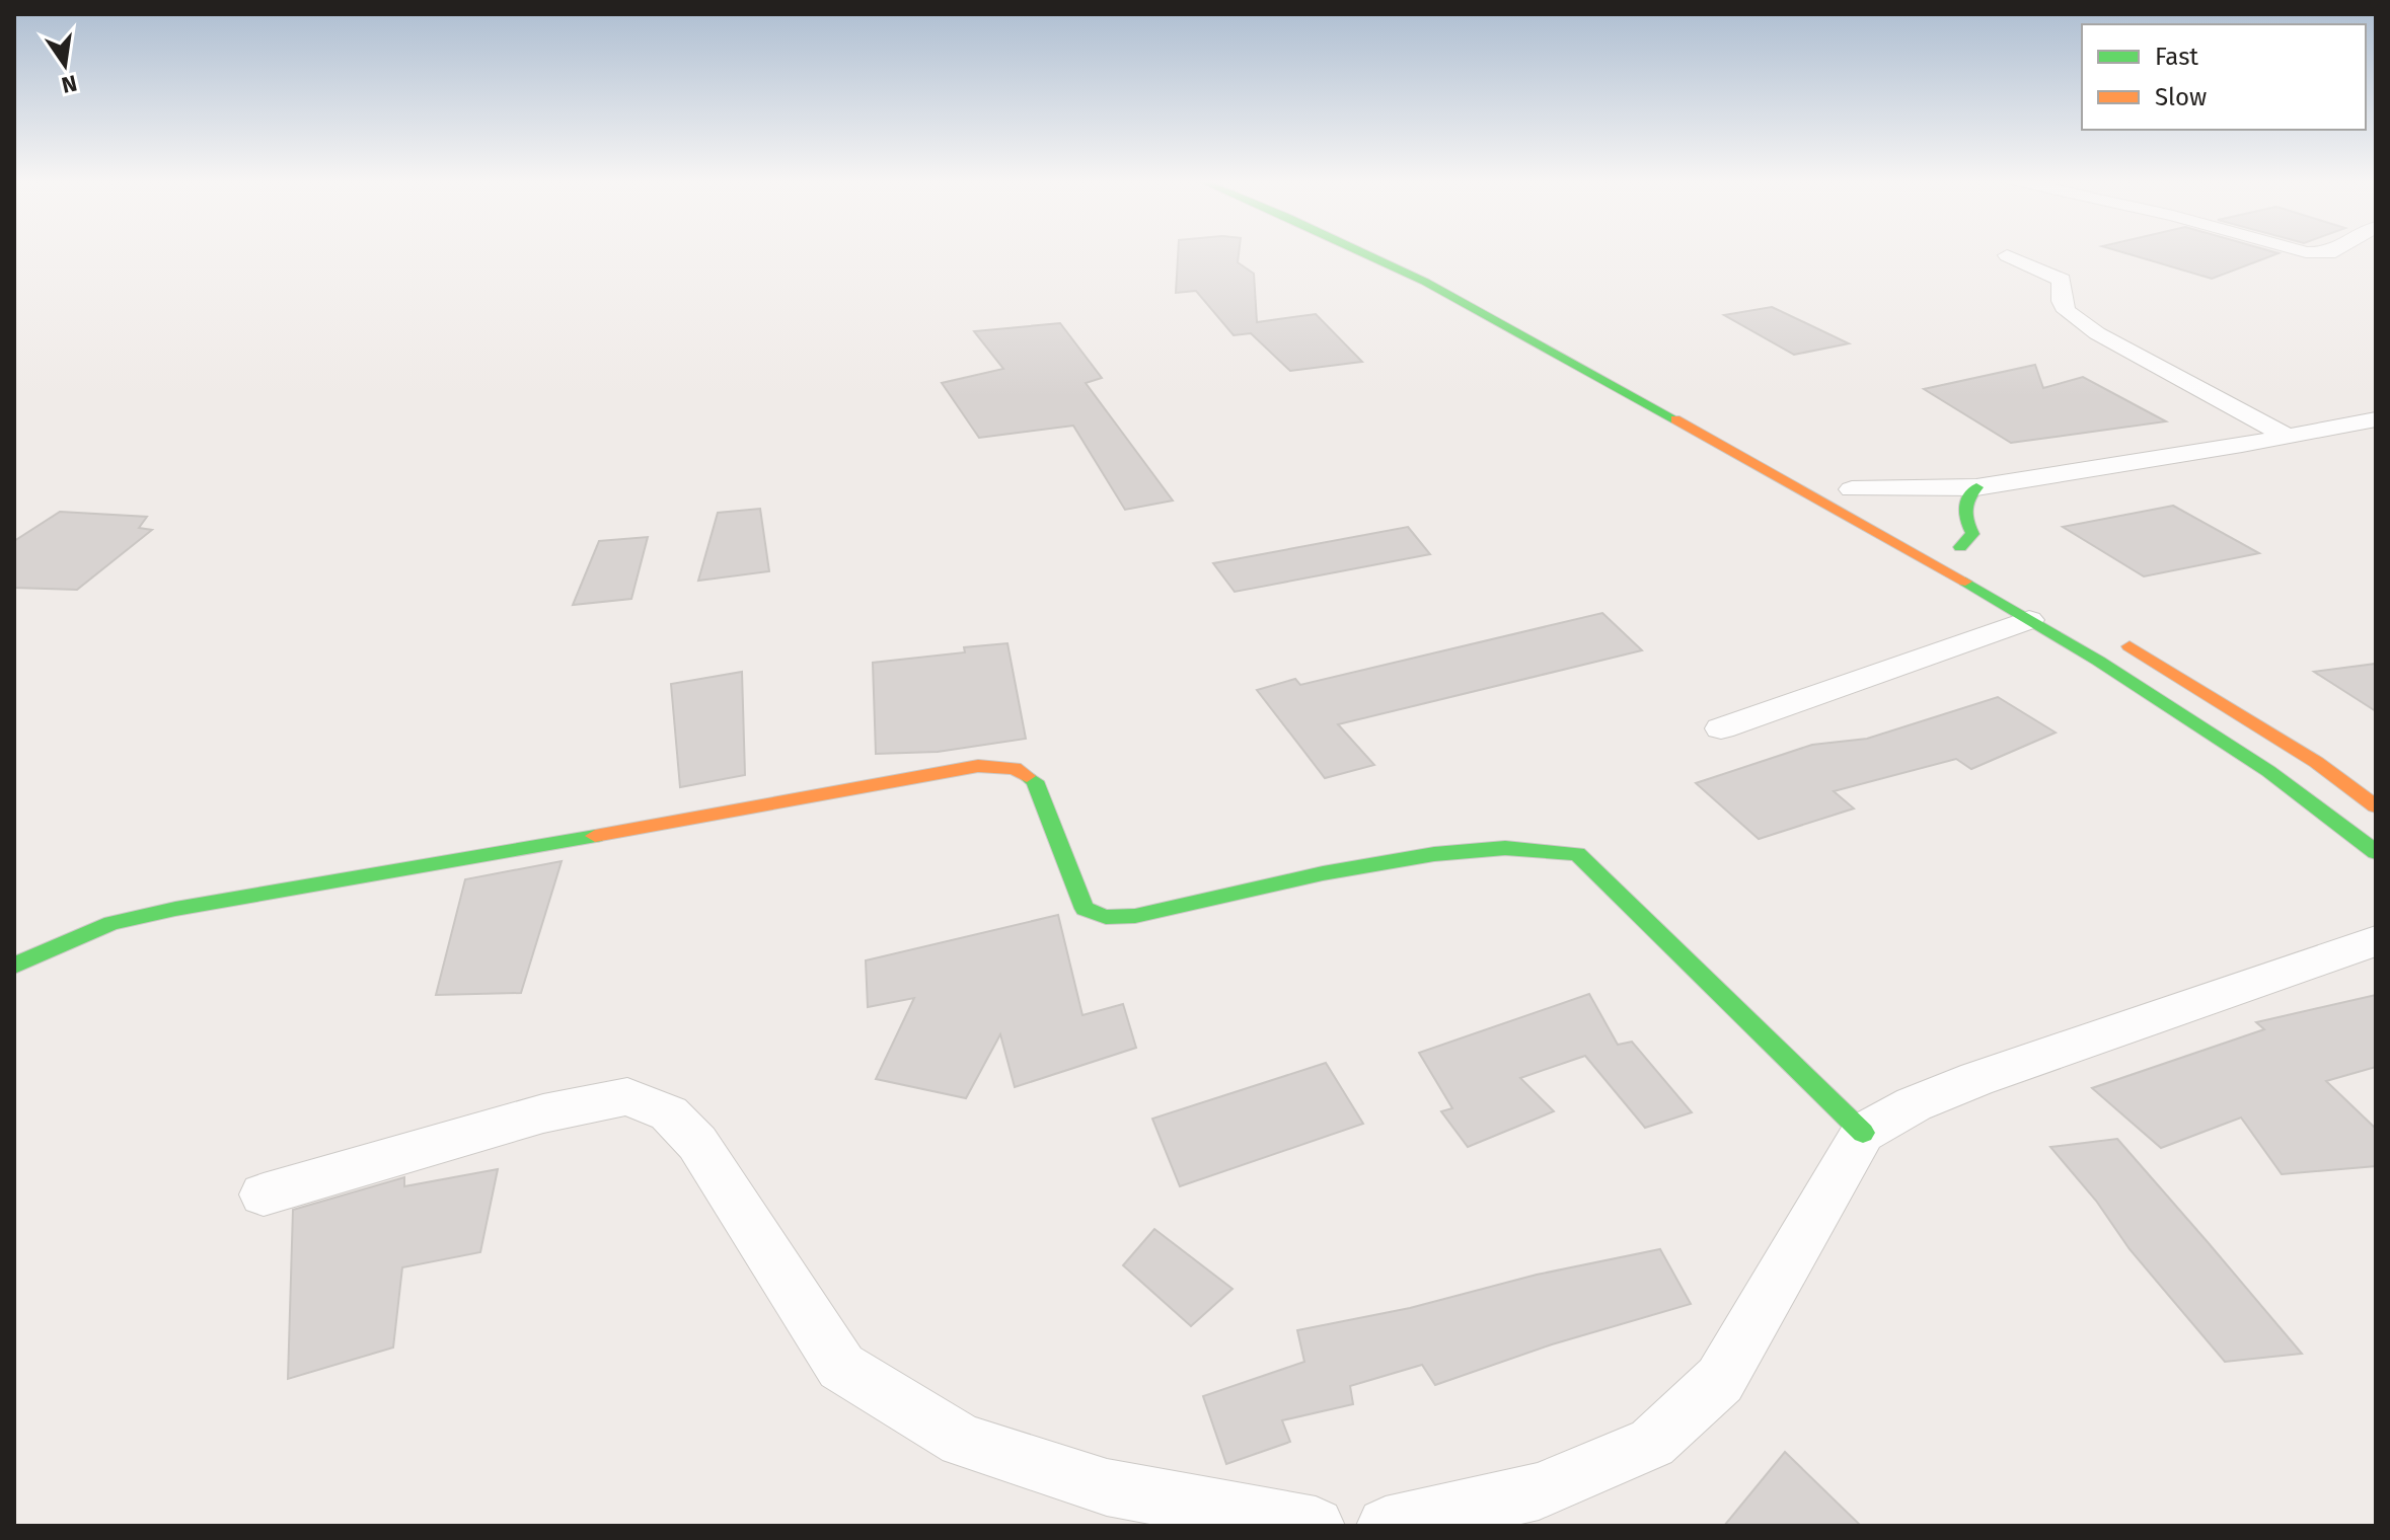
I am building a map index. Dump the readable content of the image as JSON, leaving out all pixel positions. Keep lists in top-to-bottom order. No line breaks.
{"legend":["Fast","Slow"],"north":"bottom"}
